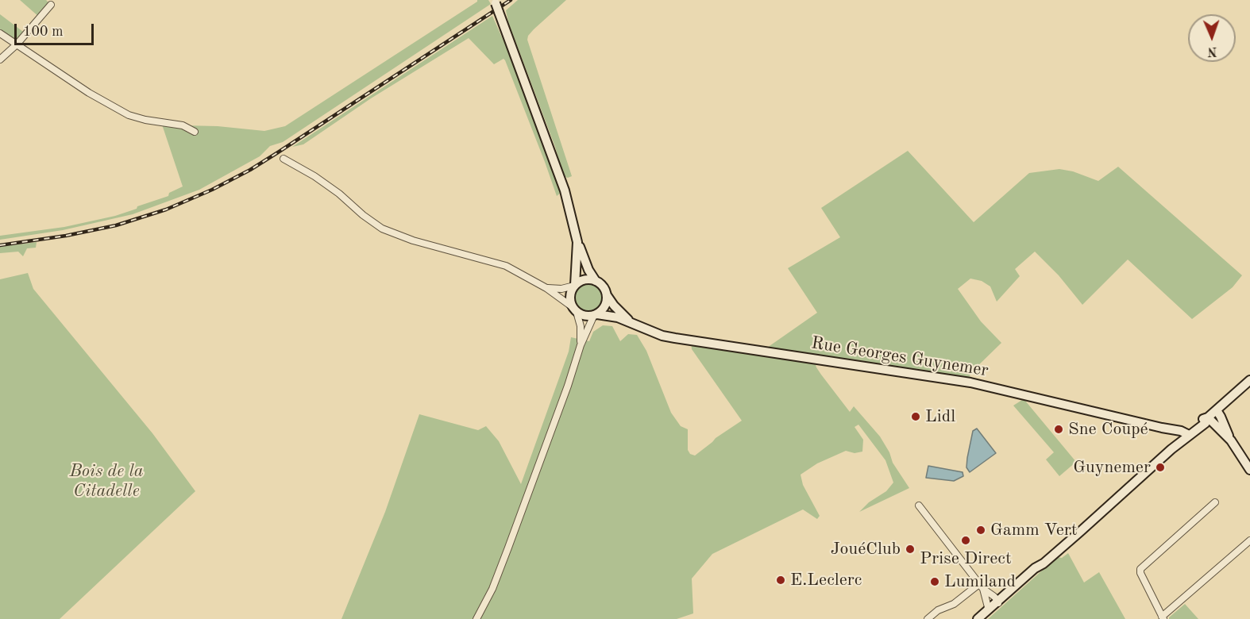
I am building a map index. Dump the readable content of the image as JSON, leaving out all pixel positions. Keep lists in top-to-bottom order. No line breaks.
{"streets":{"street":["Rue Georges Guynemer"]},"parks":["Bois de la Citadelle"],"places":["Lidl","Sne Coupé","Guynemer","Gamm Vert","Prise Direct","JouéClub","E.Leclerc","Lumiland"],"scale_bar":"100 m","north":"bottom"}
